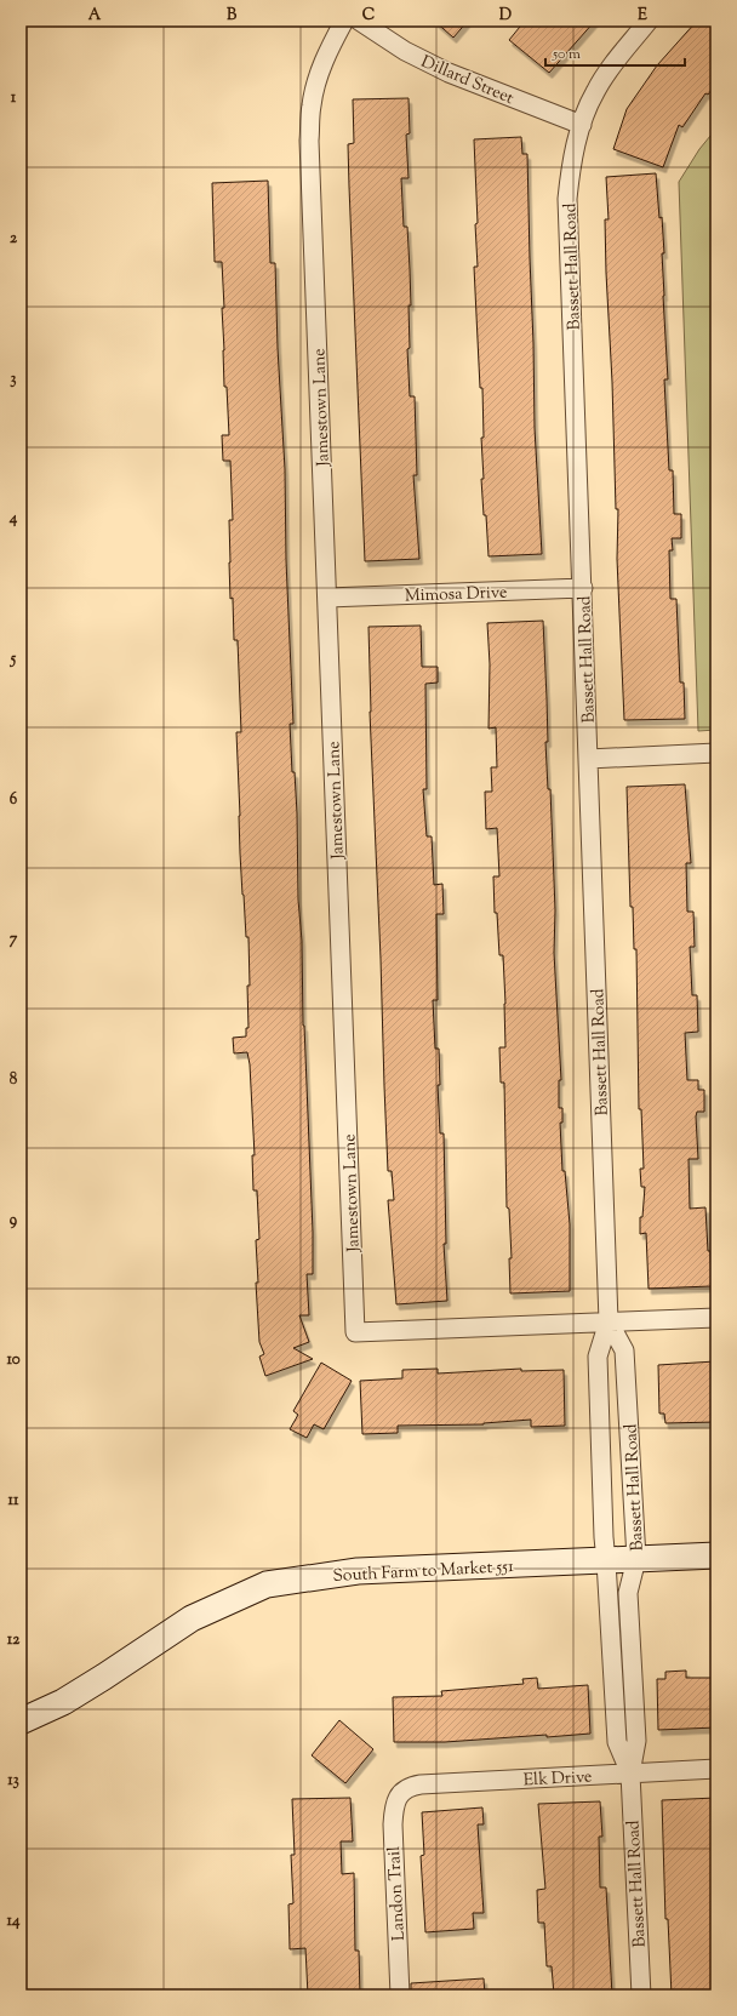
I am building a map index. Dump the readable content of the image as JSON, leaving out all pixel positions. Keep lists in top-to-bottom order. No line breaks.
{"streets":{"main road":["South Farm to Market 551"],"street":["Dillard Street","Bassett Hall Road","Jamestown Lane","Mimosa Drive","Elk Drive","Landon Trail"]},"crossings":[["Dillard Street","Bassett Hall Road"],["Bassett Hall Road","Jamestown Lane"],["Bassett Hall Road","Mimosa Drive"],["Bassett Hall Road","South Farm to Market 551"],["Bassett Hall Road","Elk Drive"],["Jamestown Lane","Mimosa Drive"],["Elk Drive","Landon Trail"]],"scale_bar":"50 m","grid":{"columns":["A","B","C","D","E"],"rows":["1","2","3","4","5","6","7","8","9","10","11","12","13","14"]}}
